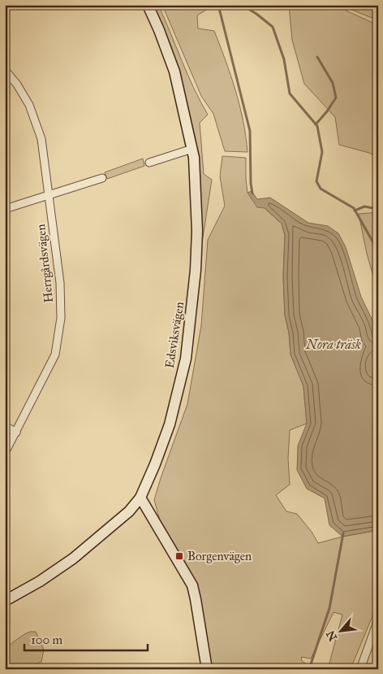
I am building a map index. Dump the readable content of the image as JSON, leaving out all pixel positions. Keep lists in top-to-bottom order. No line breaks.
{"streets":{"street":["Herrgårdsvägen","Edsviksvägen"]},"water":["Nora träsk"],"places":{"transit":["Borgenvägen"]},"scale_bar":"100 m","north":"bottom left"}
